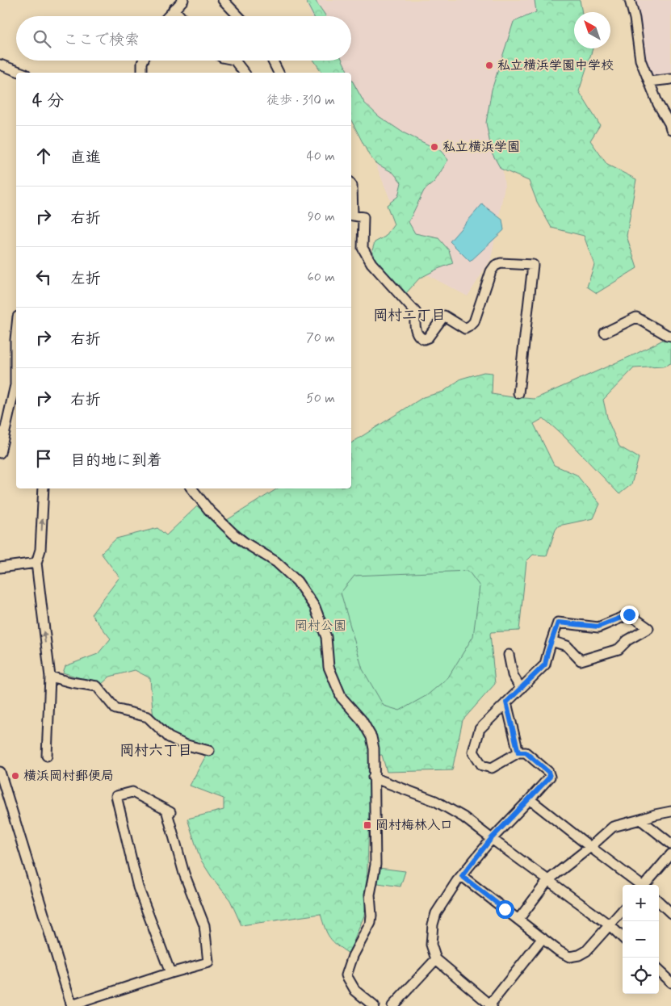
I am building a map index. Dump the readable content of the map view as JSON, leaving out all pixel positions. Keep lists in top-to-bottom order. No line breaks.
{"districts":["岡村二丁目","岡村六丁目"],"parks":["岡村公園"],"places":{"other":["私立横浜学園中学校","私立横浜学園","横浜岡村郵便局"],"transit":["岡村梅林入口"]},"north":"top left","page":{"search":"ここで検索","heading":["4 分","徒歩 · 310 m"],"list":[["直進","40 m"],["右折","90 m"],["左折","60 m"],["右折","70 m"],["右折","50 m"],"目的地に到着"],"map_buttons":["+","−"]}}
